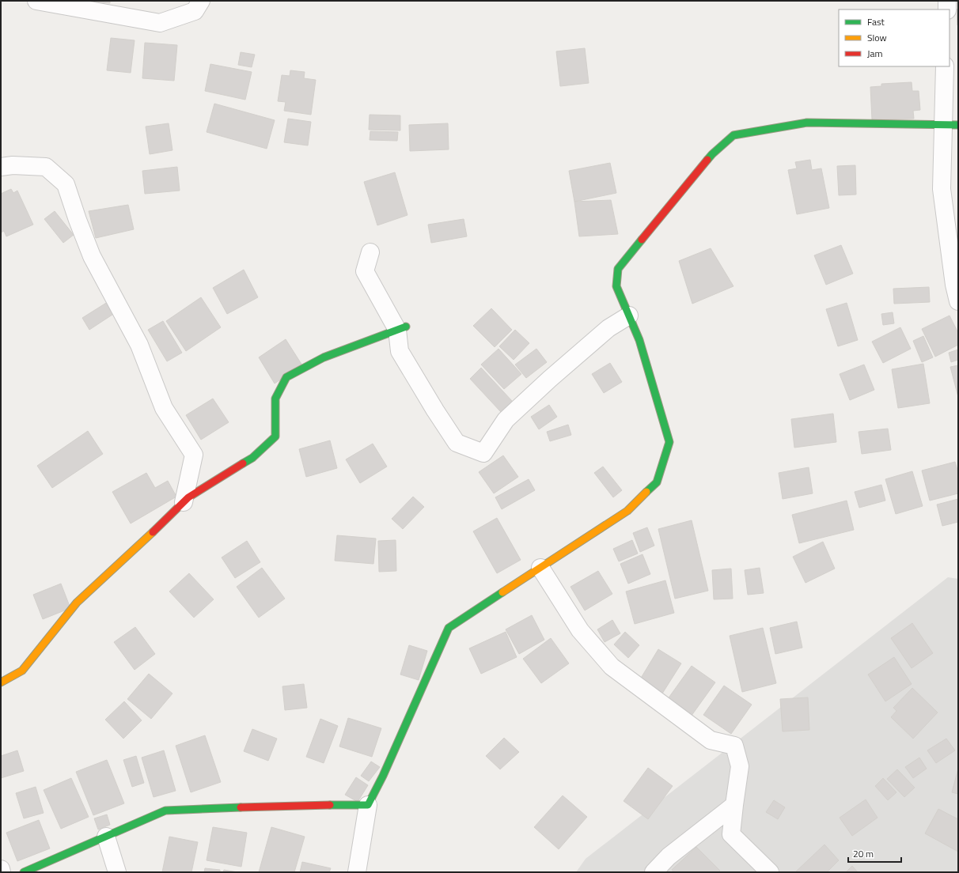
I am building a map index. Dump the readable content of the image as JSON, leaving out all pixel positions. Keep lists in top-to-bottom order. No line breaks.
{"legend":["Fast","Slow","Jam"],"scale_bar":"20 m"}
